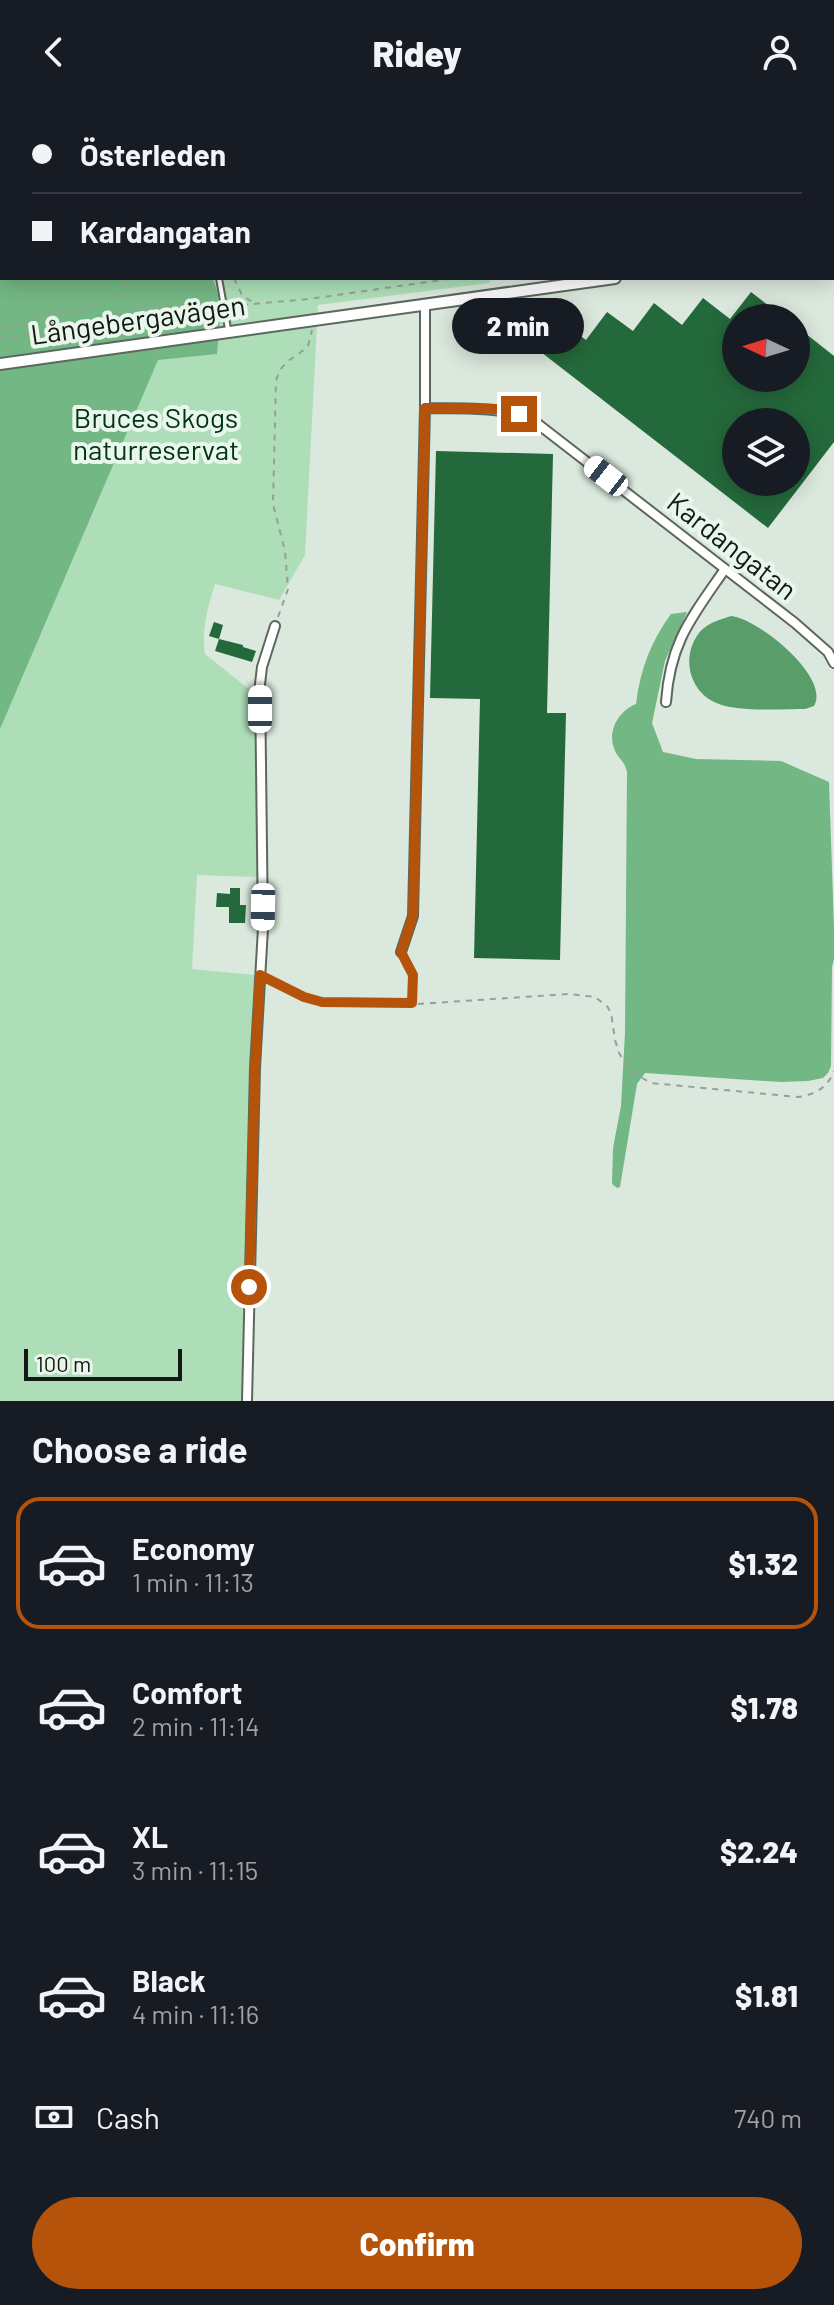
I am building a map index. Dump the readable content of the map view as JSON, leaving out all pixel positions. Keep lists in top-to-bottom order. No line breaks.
{"streets":{"street":["Långebergavägen","Kardangatan"]},"parks":["Bruces Skogs naturreservat"],"scale_bar":"100 m","north":"left","page":{"header":"Ridey","banner":["Österleden","Kardangatan"],"bubble":"2 min","scale":"100 m","heading":"Choose a ride","list":[{"name":"Economy","note":"1 min · 11:13","value":"$1.32"},{"name":"Comfort","note":"2 min · 11:14","value":"$1.78"},{"name":"XL","note":"3 min · 11:15","value":"$2.24"},{"name":"Black","note":"4 min · 11:16","value":"$1.81"}],"pay":["Cash","740 m"],"buttons":"Confirm"}}
